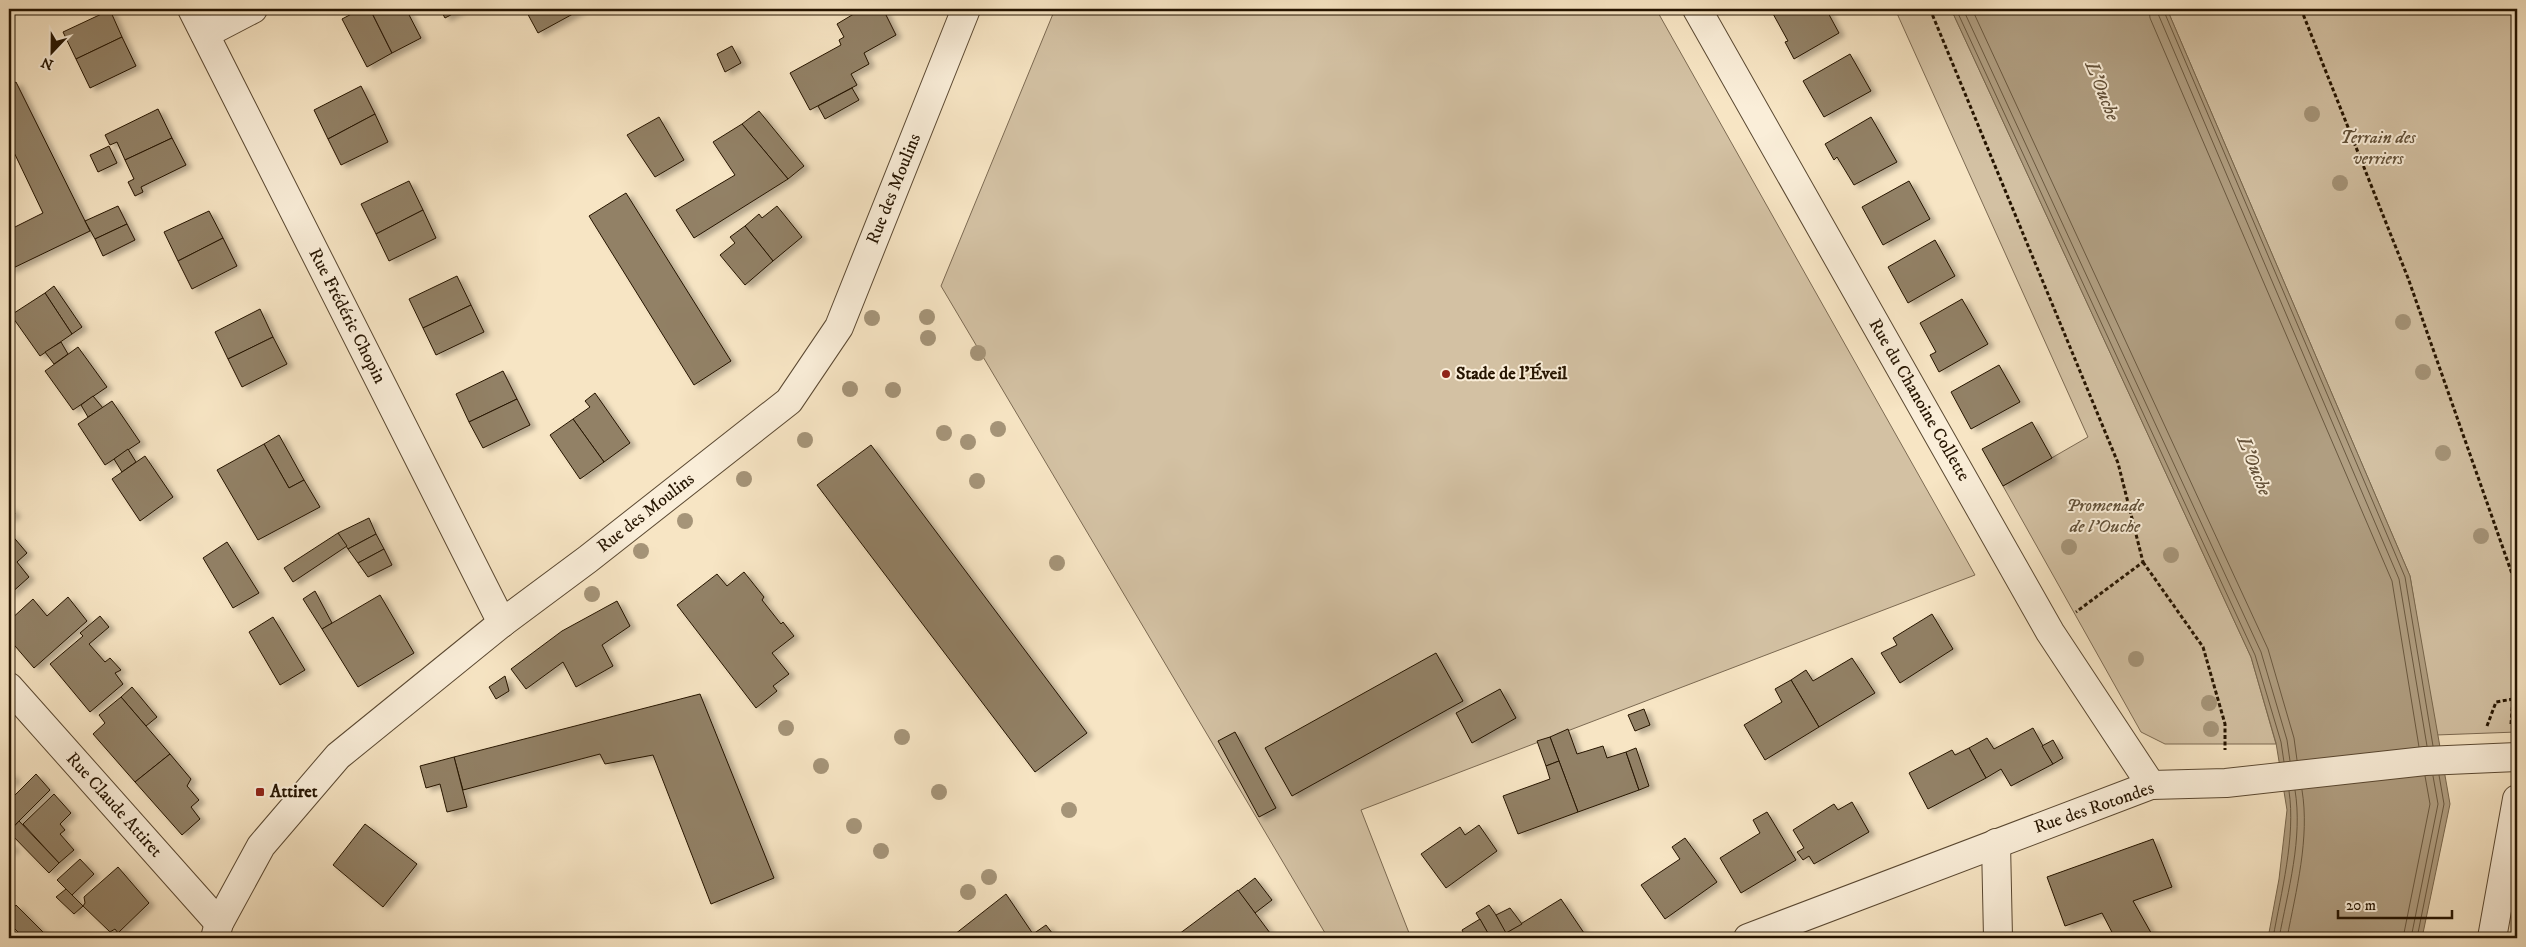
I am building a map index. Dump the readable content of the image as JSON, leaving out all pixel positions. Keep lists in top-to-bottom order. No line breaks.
{"streets":{"street":["Rue des Moulins","Rue Frédéric Chopin","Rue du Chanoine Collette","Rue Claude Attiret","Rue des Rotondes"]},"crossings":[["Rue des Moulins","Rue Frédéric Chopin"],["Rue des Moulins","Rue Claude Attiret"],["Rue du Chanoine Collette","Rue des Rotondes"]],"water":["L'Ouche"],"parks":["Terrain des verriers","Promenade de l'Ouche"],"places":{"other":["Stade de l'Éveil"],"transit":["Attiret"]},"scale_bar":"20 m","north":"bottom"}
